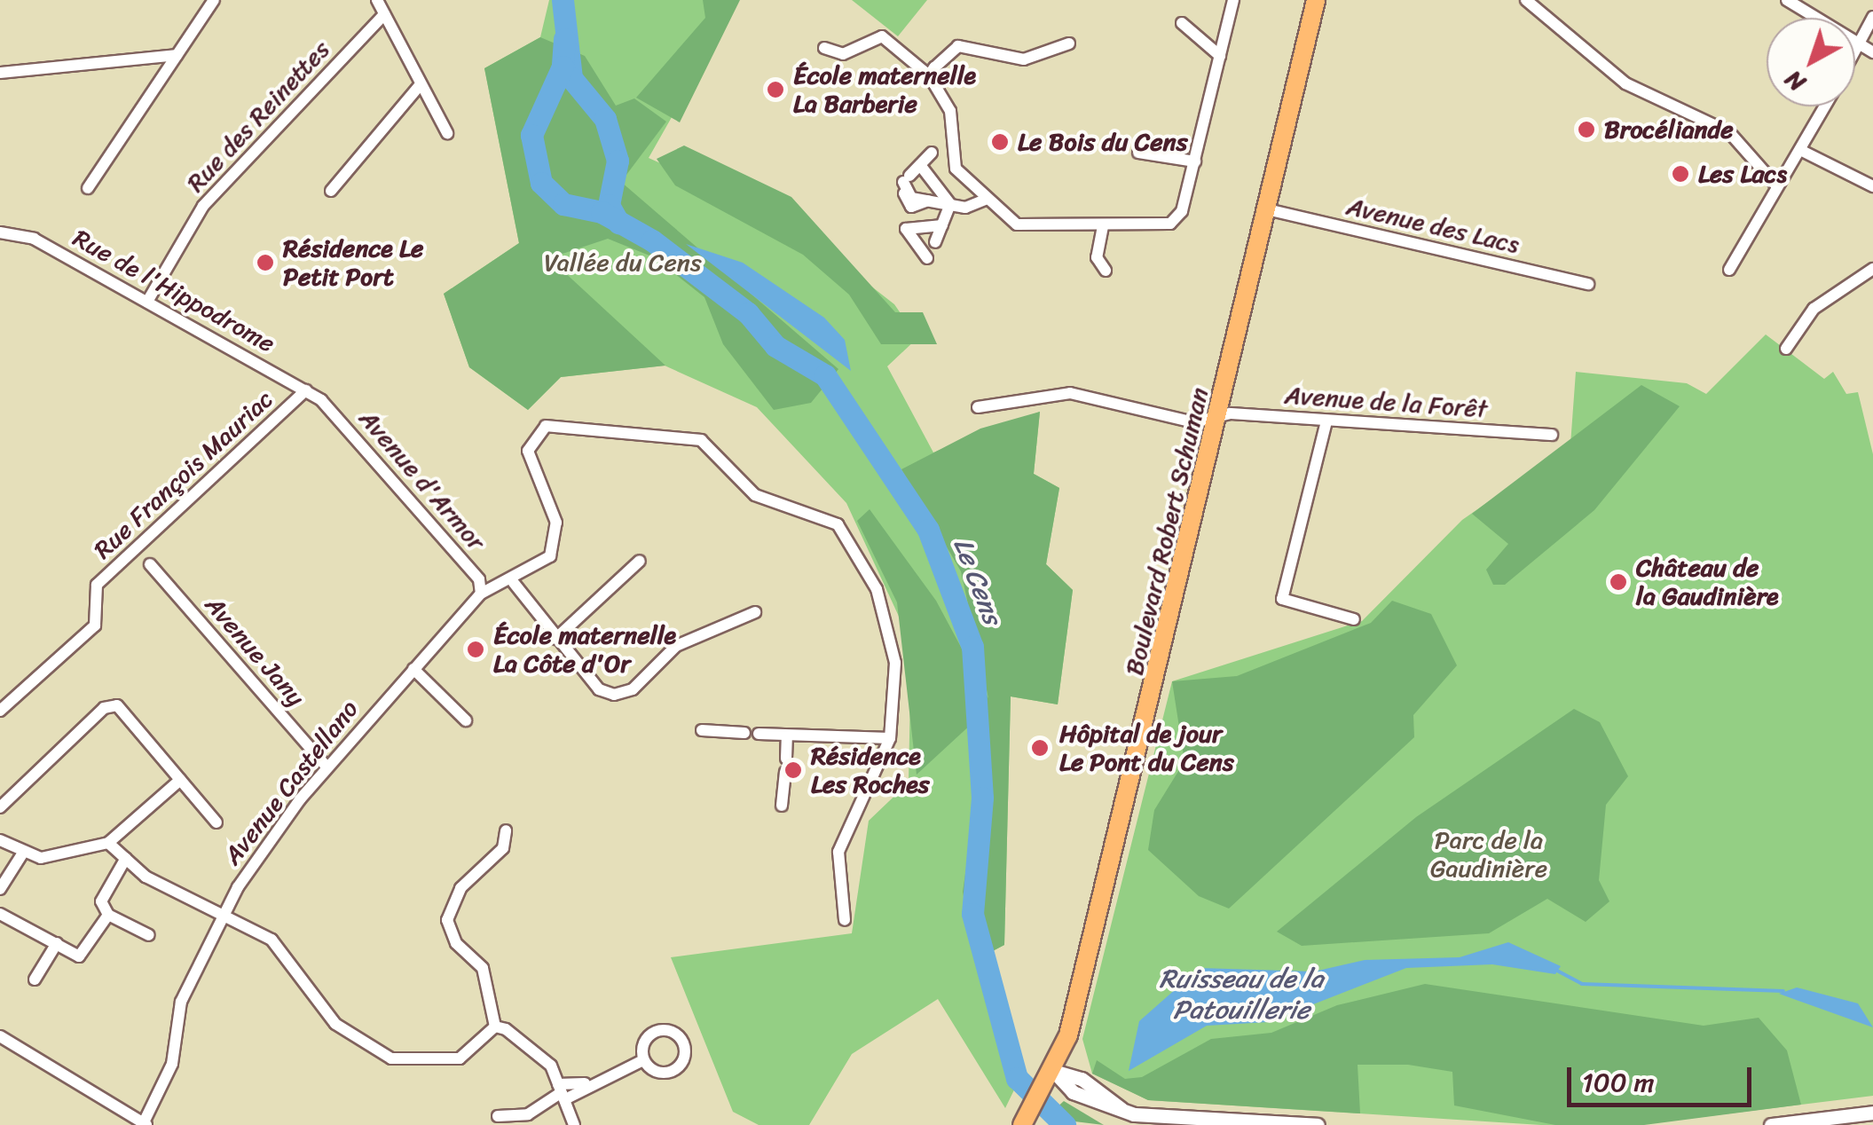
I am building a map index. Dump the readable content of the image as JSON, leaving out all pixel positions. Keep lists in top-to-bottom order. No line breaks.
{"streets":{"main road":["Boulevard Robert Schuman"],"street":["Rue des Reinettes","Avenue des Lacs","Rue de l'Hippodrome","Avenue de la Forêt","Rue François Mauriac","Avenue d'Armor","Avenue Jany","Avenue Castellano"]},"crossings":[["Rue des Reinettes","Rue de l'Hippodrome"],["Avenue des Lacs","Boulevard Robert Schuman"],["Rue de l'Hippodrome","Rue François Mauriac"],["Rue de l'Hippodrome","Avenue d'Armor"],["Avenue de la Forêt","Boulevard Robert Schuman"],["Avenue d'Armor","Avenue Castellano"],["Avenue Jany","Avenue Castellano"]],"water":["Le Cens","Ruisseau de la Patouillerie"],"parks":["Vallée du Cens","Parc de la Gaudinière"],"places":["École maternelle La Barberie","Brocéliande","Le Bois du Cens","Les Lacs","Résidence Le Petit Port","Château de la Gaudinière","École maternelle La Côte d'Or","Hôpital de jour Le Pont du Cens","Résidence Les Roches"],"scale_bar":"100 m","north":"bottom left"}
